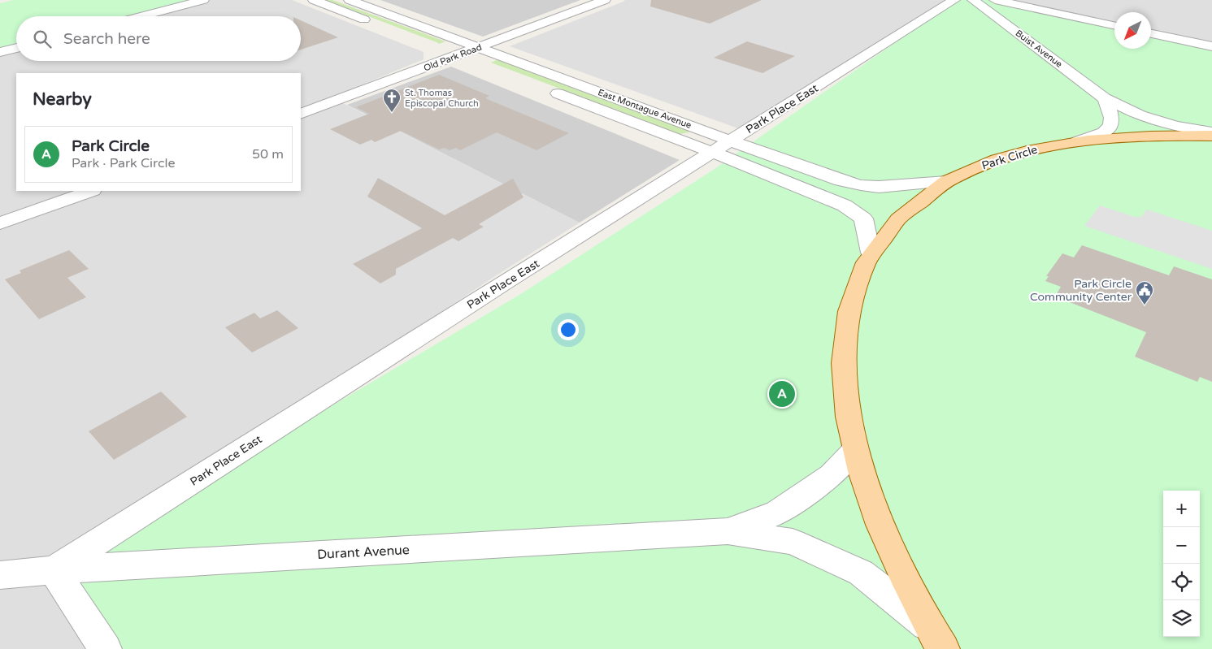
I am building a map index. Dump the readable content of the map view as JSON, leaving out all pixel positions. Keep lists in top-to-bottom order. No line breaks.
{"streets":{"main road":["Park Circle"],"street":["Buist Avenue","Old Park Road","East Montague Avenue","Park Place East","Durant Avenue"]},"crossings":[["Buist Avenue","Park Circle"],["Old Park Road","East Montague Avenue"],["East Montague Avenue","Park Place East"],["East Montague Avenue","Park Circle"],["Park Place East","Durant Avenue"],["Park Circle","Durant Avenue"]],"places":{"church":["St. Thomas Episcopal Church"],"public building":["Park Circle Community Center"]},"north":"bottom left","page":{"search":"Search here","heading":"Nearby","list":[{"mark":"A","name":"Park Circle","note":"Park · Park Circle","value":"50 m"}],"pins":"A","map_buttons":["+","−"]}}
